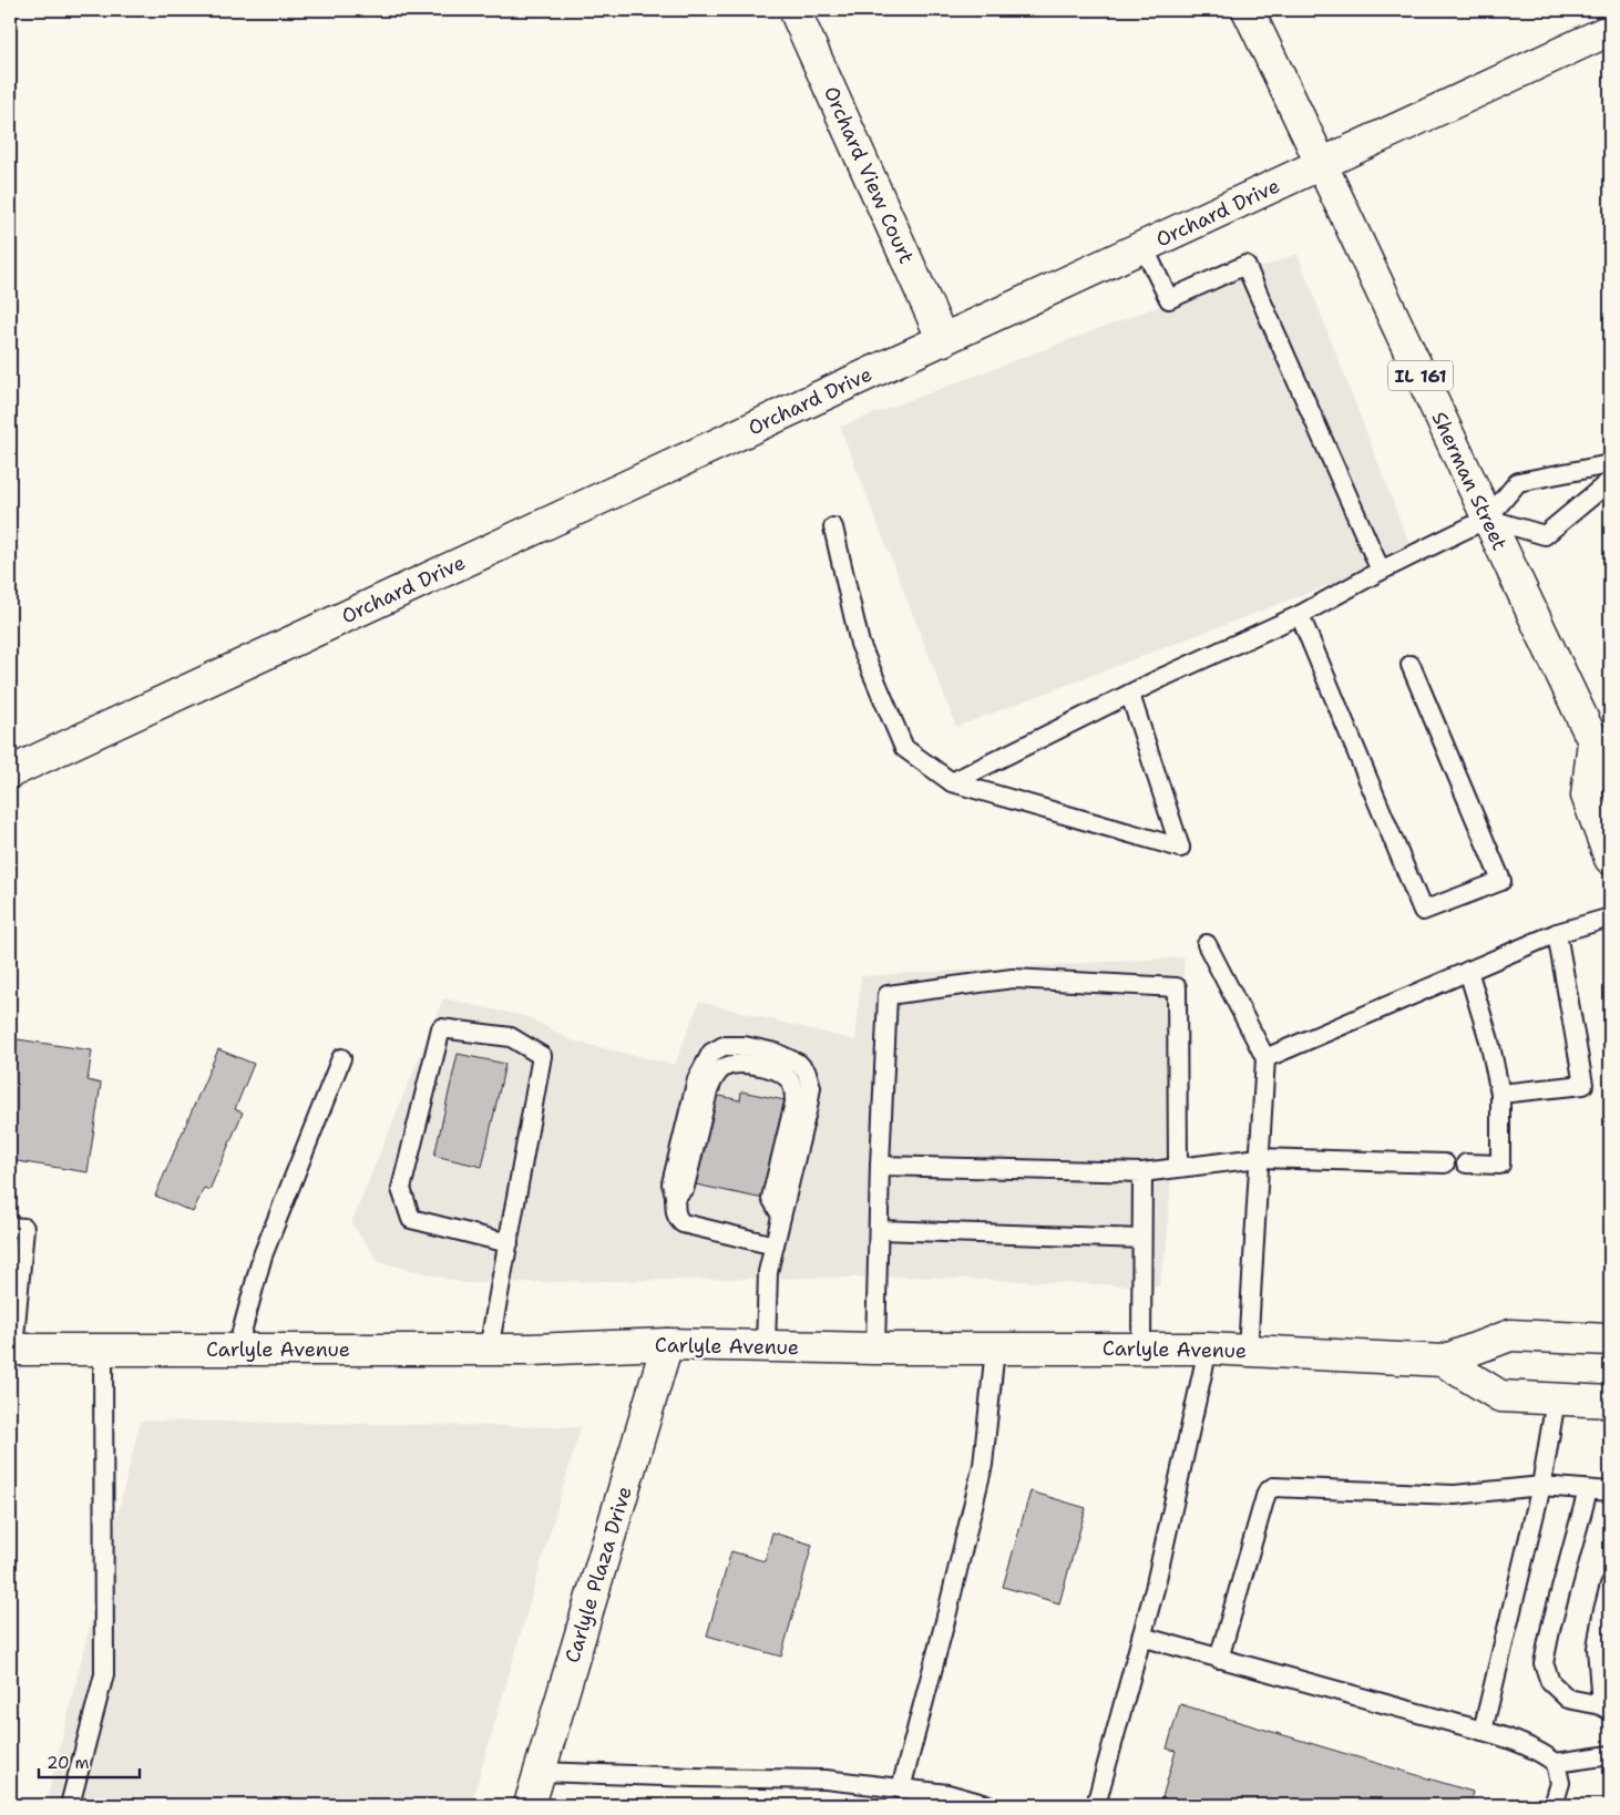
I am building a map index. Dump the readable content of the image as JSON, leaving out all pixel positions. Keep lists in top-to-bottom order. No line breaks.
{"streets":{"main road":["Orchard View Court","Orchard Drive","IL 161","Sherman Street","Carlyle Avenue","Carlyle Plaza Drive"]},"crossings":[["Orchard View Court","Orchard Drive"],["Orchard Drive","Sherman Street"],["Carlyle Avenue","Carlyle Plaza Drive"]],"scale_bar":"20 m"}
